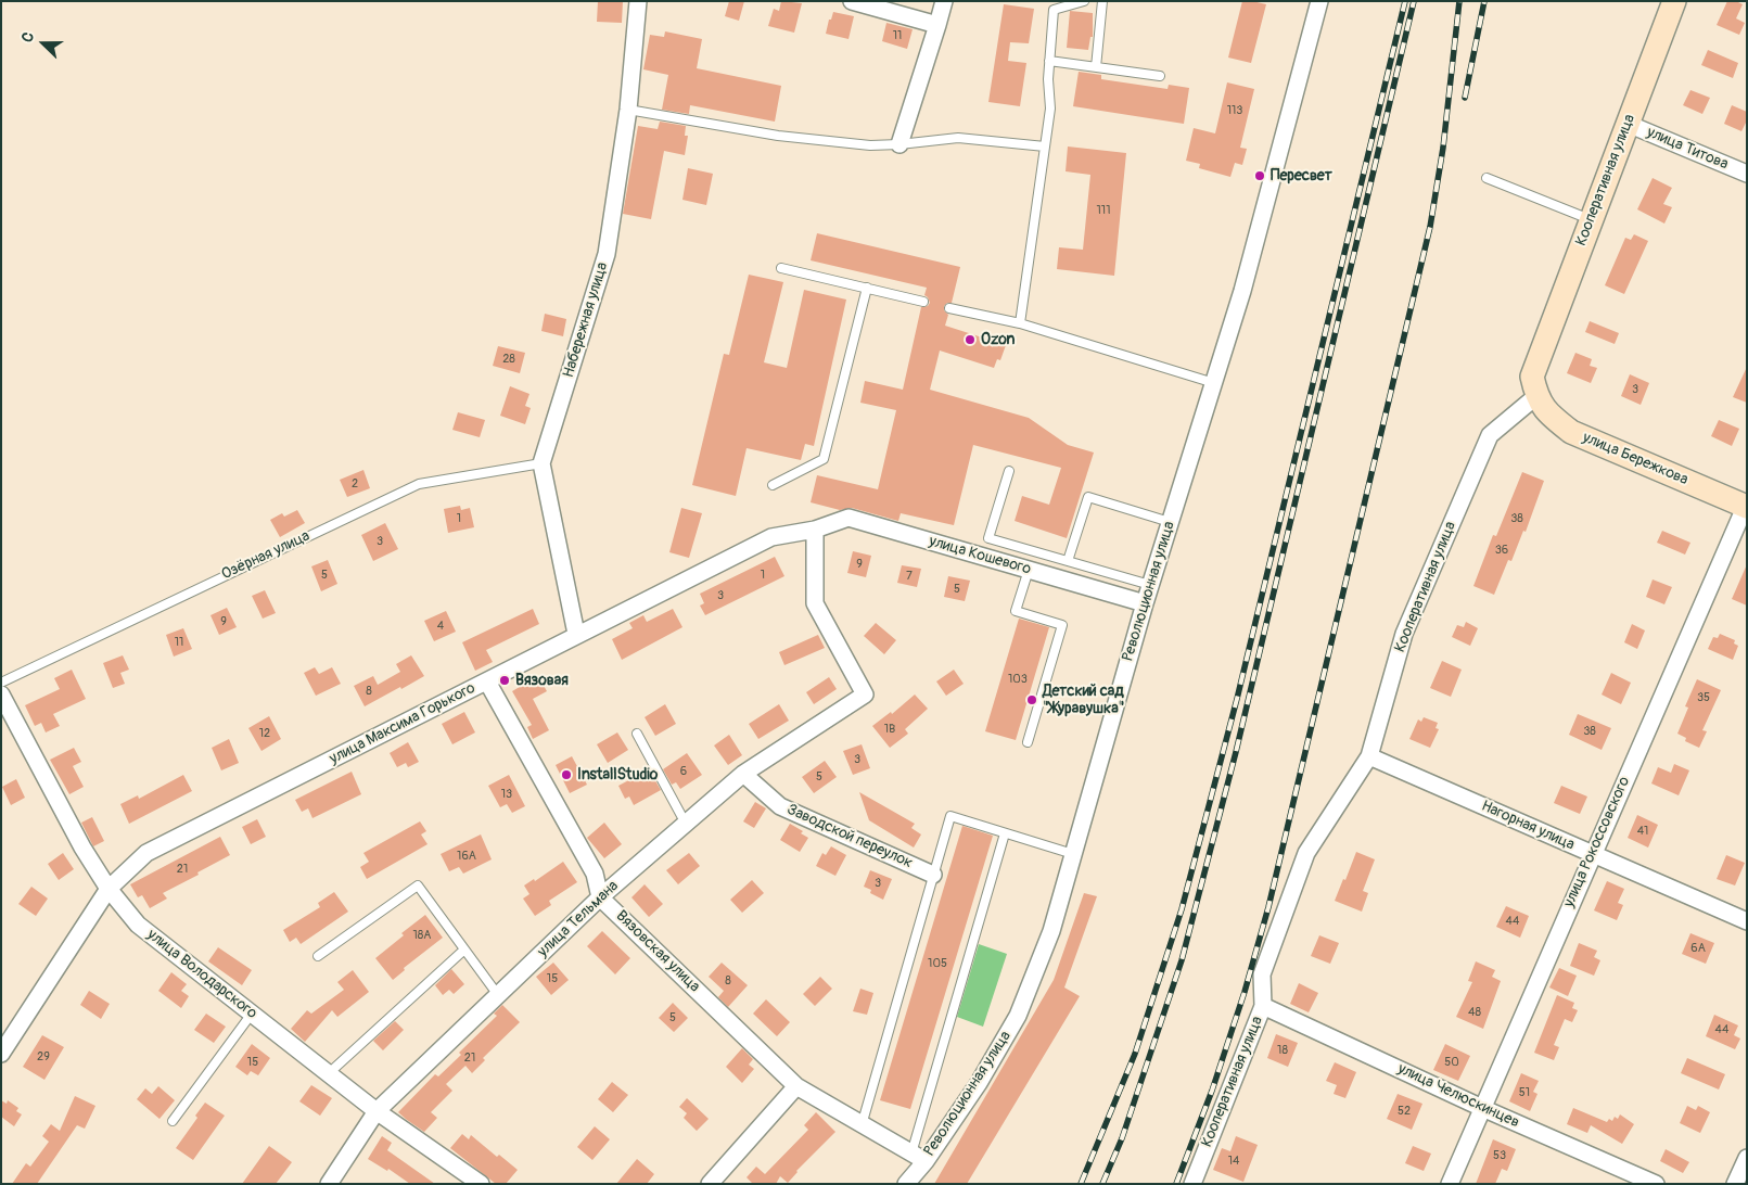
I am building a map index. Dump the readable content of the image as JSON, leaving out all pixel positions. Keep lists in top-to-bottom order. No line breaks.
{"streets":{"street":["улица Титова","Кооперативная улица","Набережная улица","улица Бережкова","улица Кошевого","Революционная улица","улица Максима Горького","Нагорная улица","Заводской переулок","улица Рокоссовского","улица Тельмана","Вязовская улица","улица Володарского","улица Челюскинцев"],"lane":["Озёрная улица"]},"crossings":[["улица Титова","Кооперативная улица"],["Кооперативная улица","улица Бережкова"],["Кооперативная улица","Нагорная улица"],["Кооперативная улица","улица Челюскинцев"],["Набережная улица","Озёрная улица"],["Набережная улица","улица Максима Горького"],["улица Бережкова","улица Рокоссовского"],["улица Кошевого","Революционная улица"],["улица Кошевого","улица Максима Горького"],["улица Кошевого","улица Тельмана"],["Революционная улица","Вязовская улица"],["улица Максима Горького","улица Тельмана"],["улица Максима Горького","улица Володарского"],["Нагорная улица","улица Рокоссовского"],["Заводской переулок","улица Тельмана"],["улица Рокоссовского","улица Челюскинцев"],["улица Тельмана","Вязовская улица"],["улица Тельмана","улица Володарского"]],"places":["Пересвет","Ozon","Вязовая","Детский сад \"Журавушка\"","InstallStudio"],"house_numbers":["11","113","111","28","3","2","1","38","3","36","9","5","1","7","5","3","9","4","11","103","8","35","1В","38","12","3","6","5","13","41","16А","21","3","44","18А","6А","105","15","8","48","5","44","18","29","21","15","50","51","52","53","14"],"north":"left"}
